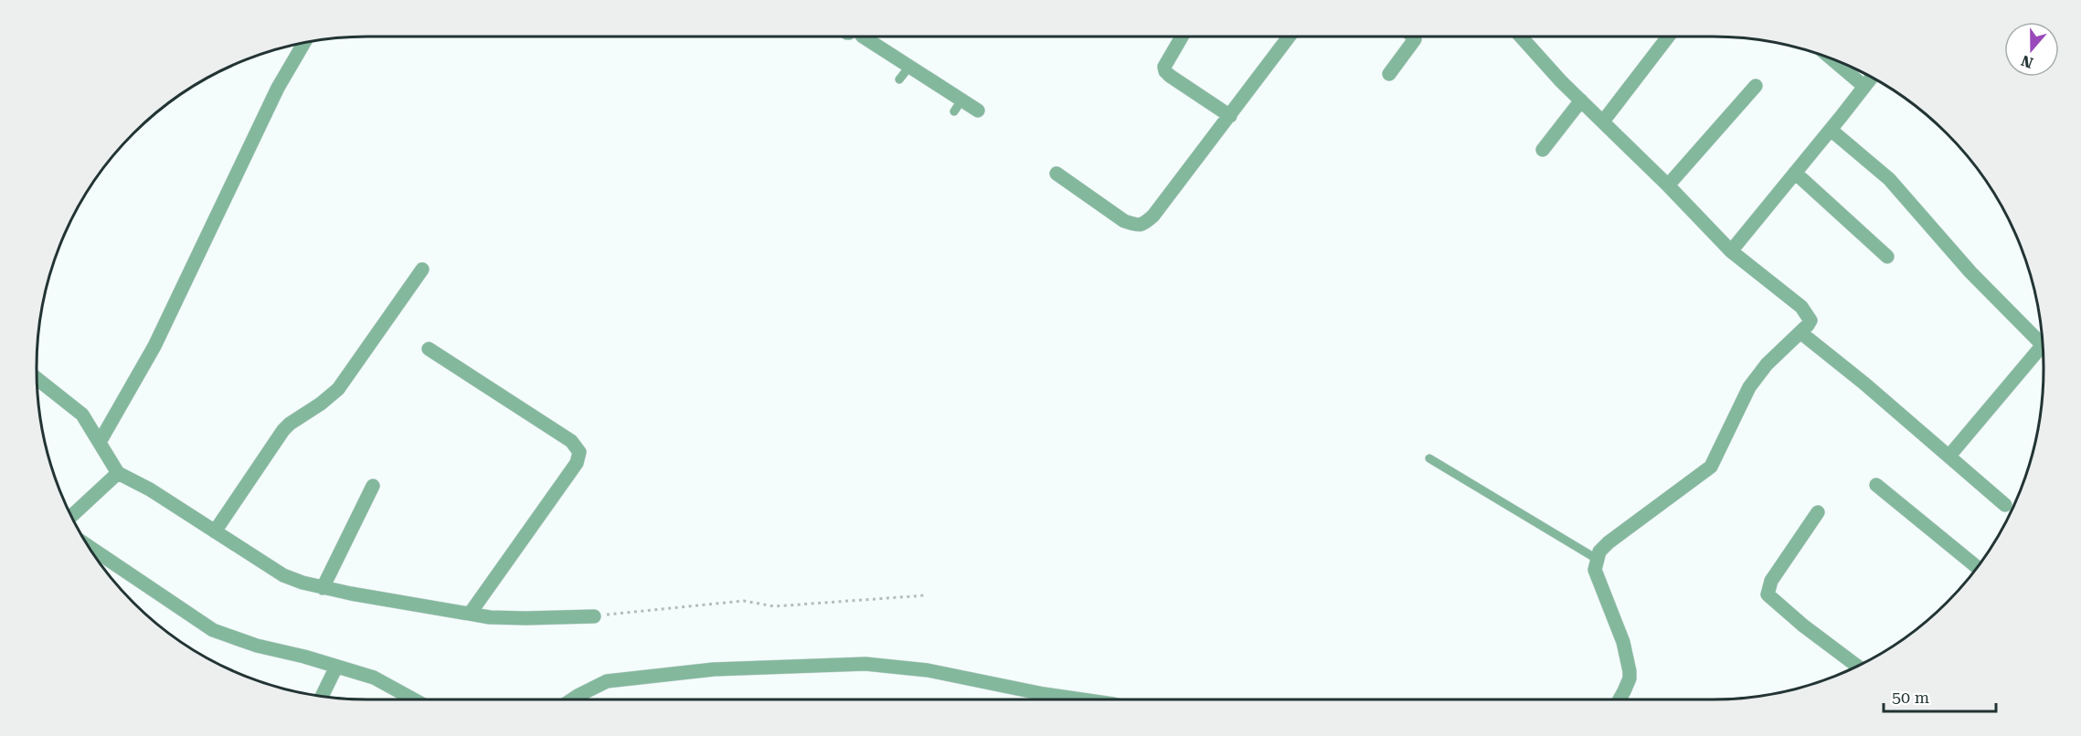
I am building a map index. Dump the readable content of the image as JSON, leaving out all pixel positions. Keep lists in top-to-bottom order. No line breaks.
{"scale_bar":"50 m","north":"bottom"}
